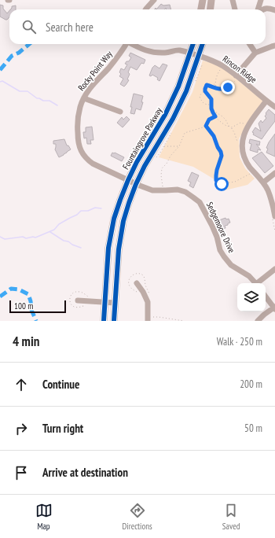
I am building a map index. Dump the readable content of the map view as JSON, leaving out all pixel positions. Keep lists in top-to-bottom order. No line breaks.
{"streets":{"main road":["Fountaingrove Parkway"],"street":["Rincon Ridge","Rocky Point Way","Sedgemoore Drive"]},"crossings":[["Rincon Ridge","Fountaingrove Parkway"],["Rocky Point Way","Fountaingrove Parkway"],["Rocky Point Way","Sedgemoore Drive"],["Fountaingrove Parkway","Sedgemoore Drive"]],"scale_bar":"100 m","page":{"search":"Search here","scale":"100 m","heading":["4 min","Walk · 250 m"],"list":[["Continue","200 m"],["Turn right","50 m"],"Arrive at destination"],"nav":["Map","Directions","Saved"]}}
